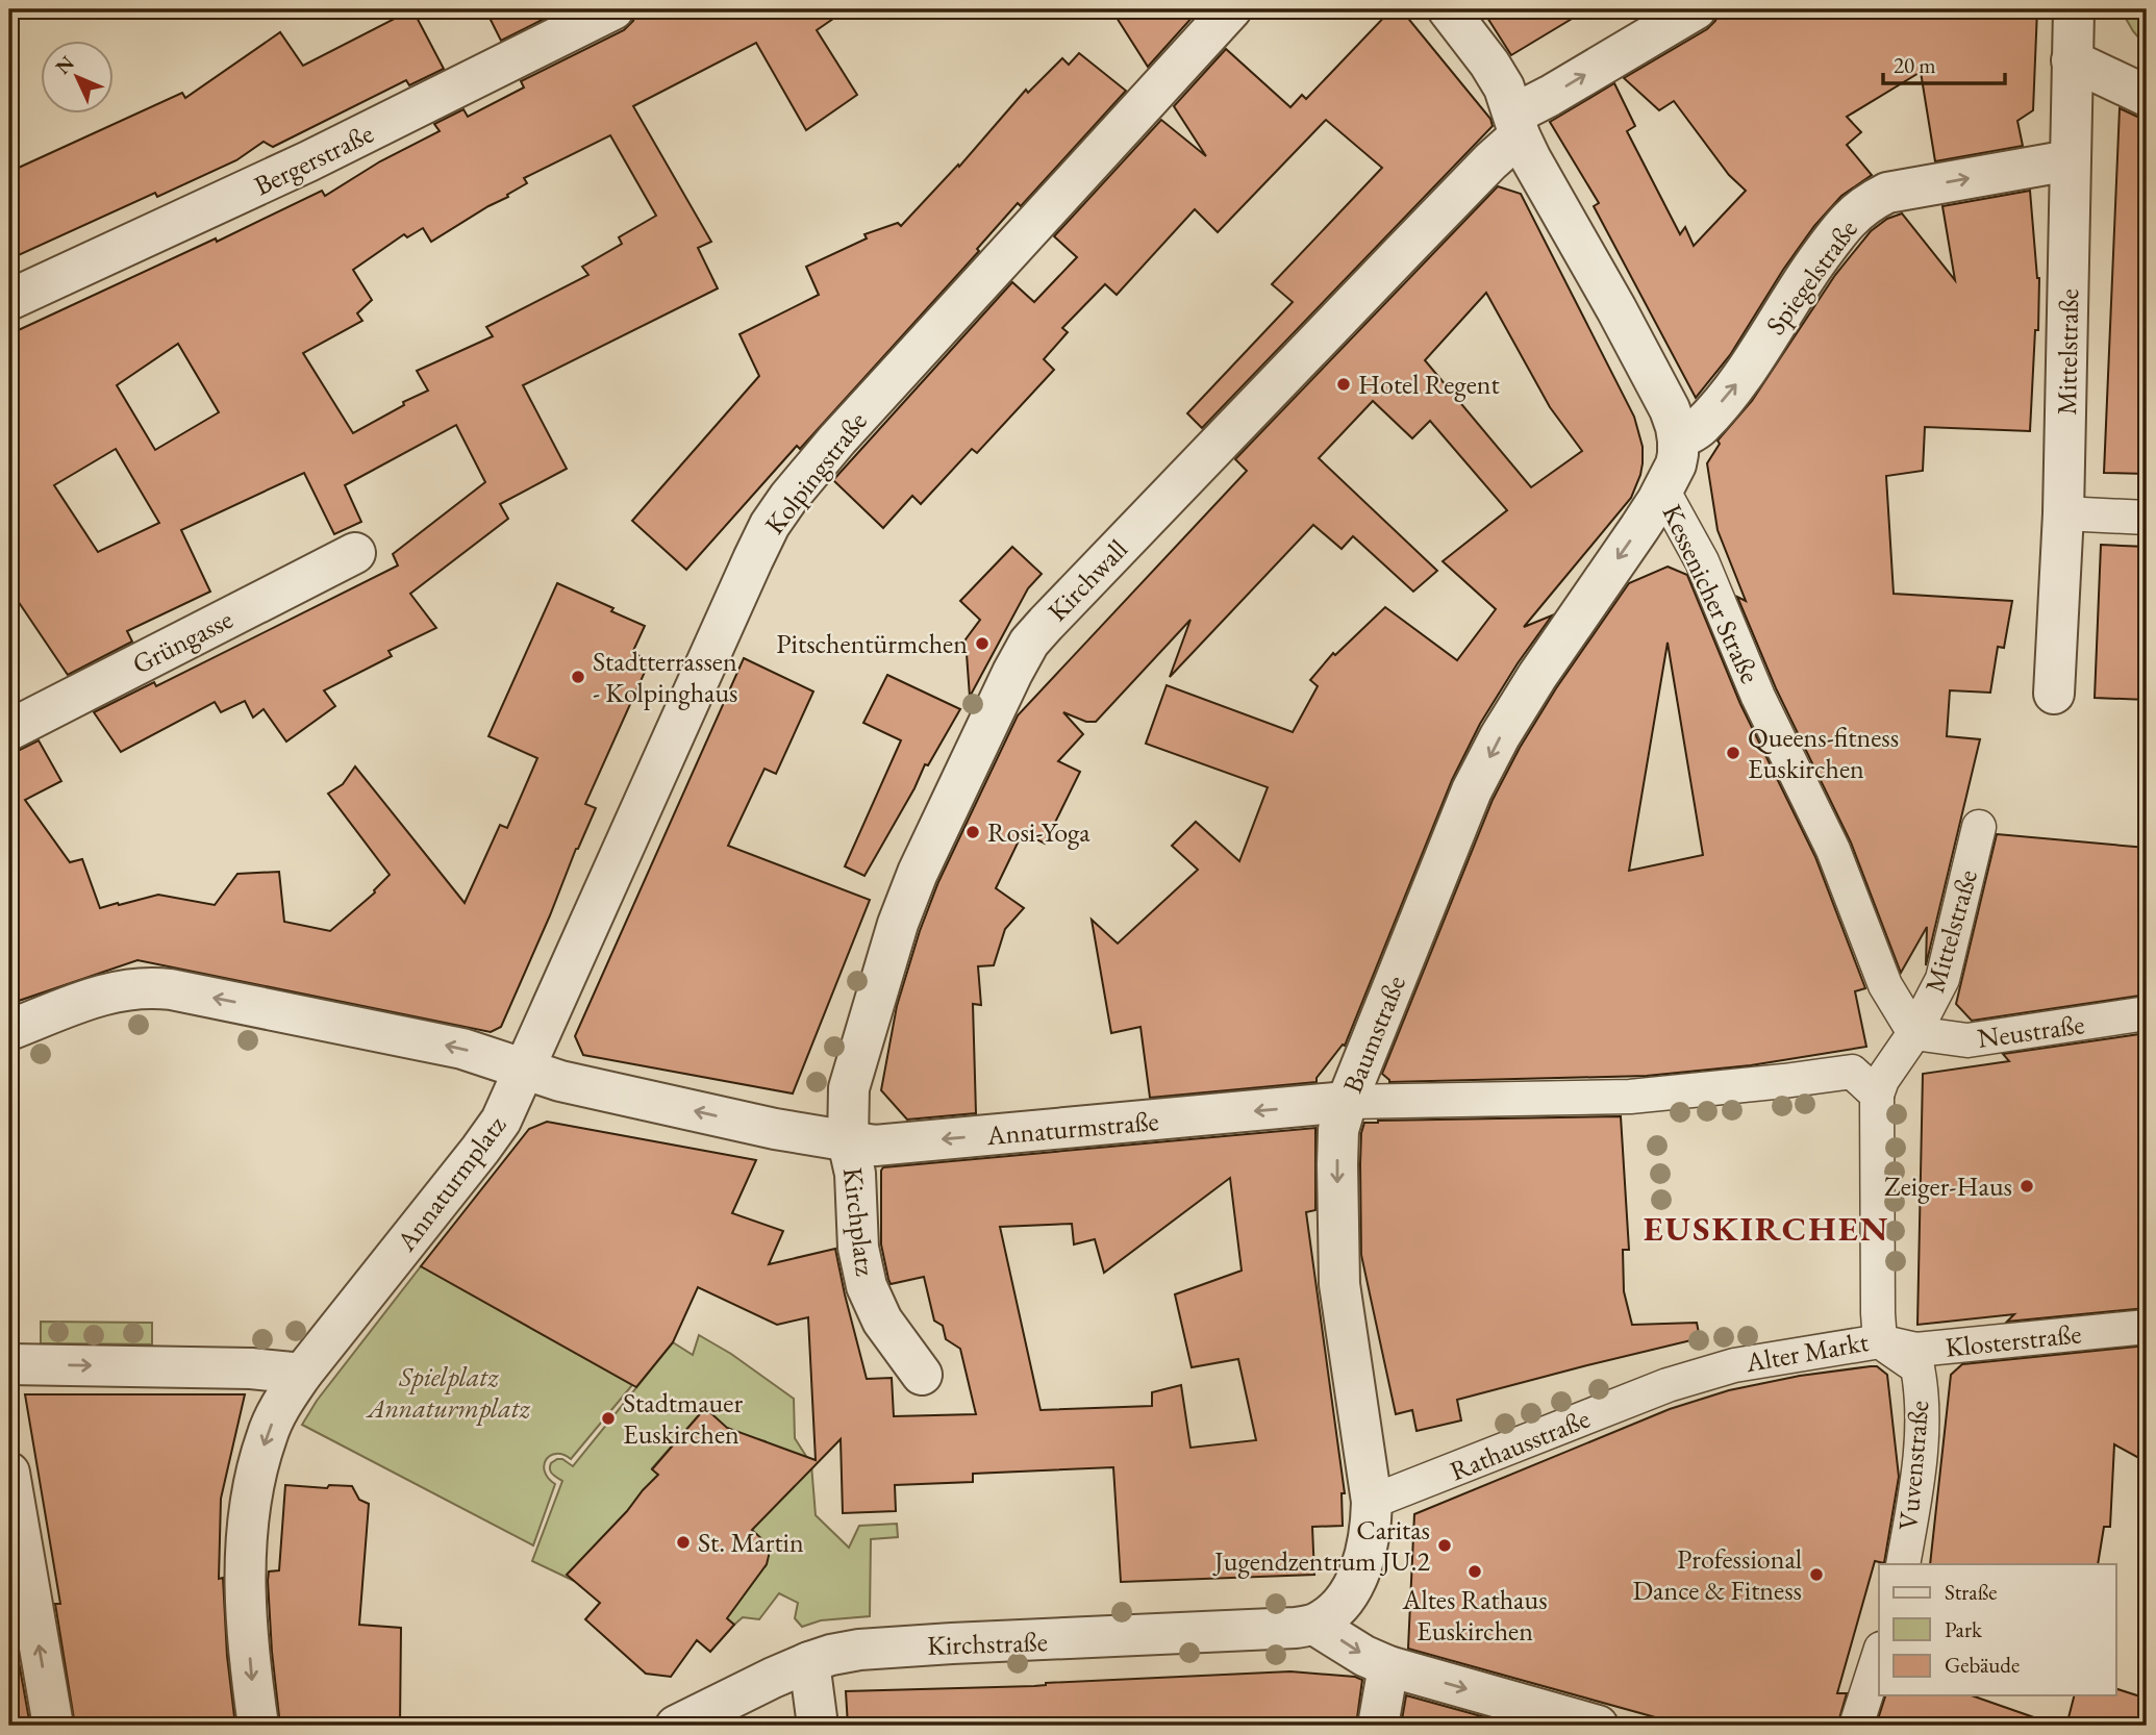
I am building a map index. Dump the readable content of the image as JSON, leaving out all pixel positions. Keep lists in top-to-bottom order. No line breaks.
{"streets":{"street":["Bergerstraße","Spiegelstraße","Mittelstraße","Kolpingstraße","Kirchwall","Kessenicher Straße","Grüngasse","Neustraße","Baumstraße","Annaturmstraße","Annaturmplatz","Kirchplatz","Klosterstraße","Alter Markt","Rathausstraße","Vuvenstraße","Kirchstraße"]},"crossings":[["Spiegelstraße","Mittelstraße"],["Spiegelstraße","Kessenicher Straße"],["Mittelstraße","Kessenicher Straße"],["Mittelstraße","Neustraße"],["Mittelstraße","Alter Markt"],["Kolpingstraße","Annaturmstraße"],["Kolpingstraße","Annaturmplatz"],["Kirchwall","Kessenicher Straße"],["Kirchwall","Annaturmstraße"],["Kirchwall","Kirchplatz"],["Kessenicher Straße","Neustraße"],["Kessenicher Straße","Baumstraße"],["Kessenicher Straße","Alter Markt"],["Neustraße","Alter Markt"],["Baumstraße","Annaturmstraße"],["Baumstraße","Rathausstraße"],["Baumstraße","Kirchstraße"],["Annaturmstraße","Annaturmplatz"],["Annaturmstraße","Kirchplatz"],["Annaturmstraße","Alter Markt"],["Klosterstraße","Alter Markt"],["Klosterstraße","Vuvenstraße"],["Alter Markt","Rathausstraße"],["Alter Markt","Vuvenstraße"]],"one_way":["Spiegelstraße","Baumstraße","Annaturmstraße"],"districts":["EUSKIRCHEN"],"parks":["Spielplatz Annaturmplatz"],"places":["Hotel Regent","Pitschentürmchen","Stadtterrassen - Kolpinghaus","Queens-fitness Euskirchen","Rosi-Yoga","Zeiger-Haus","Stadtmauer Euskirchen","St. Martin","Caritas Jugendzentrum JU.2","Altes Rathaus Euskirchen","Professional Dance & Fitness"],"legend":["Straße","Park","Gebäude"],"scale_bar":"20 m","north":"top left"}
